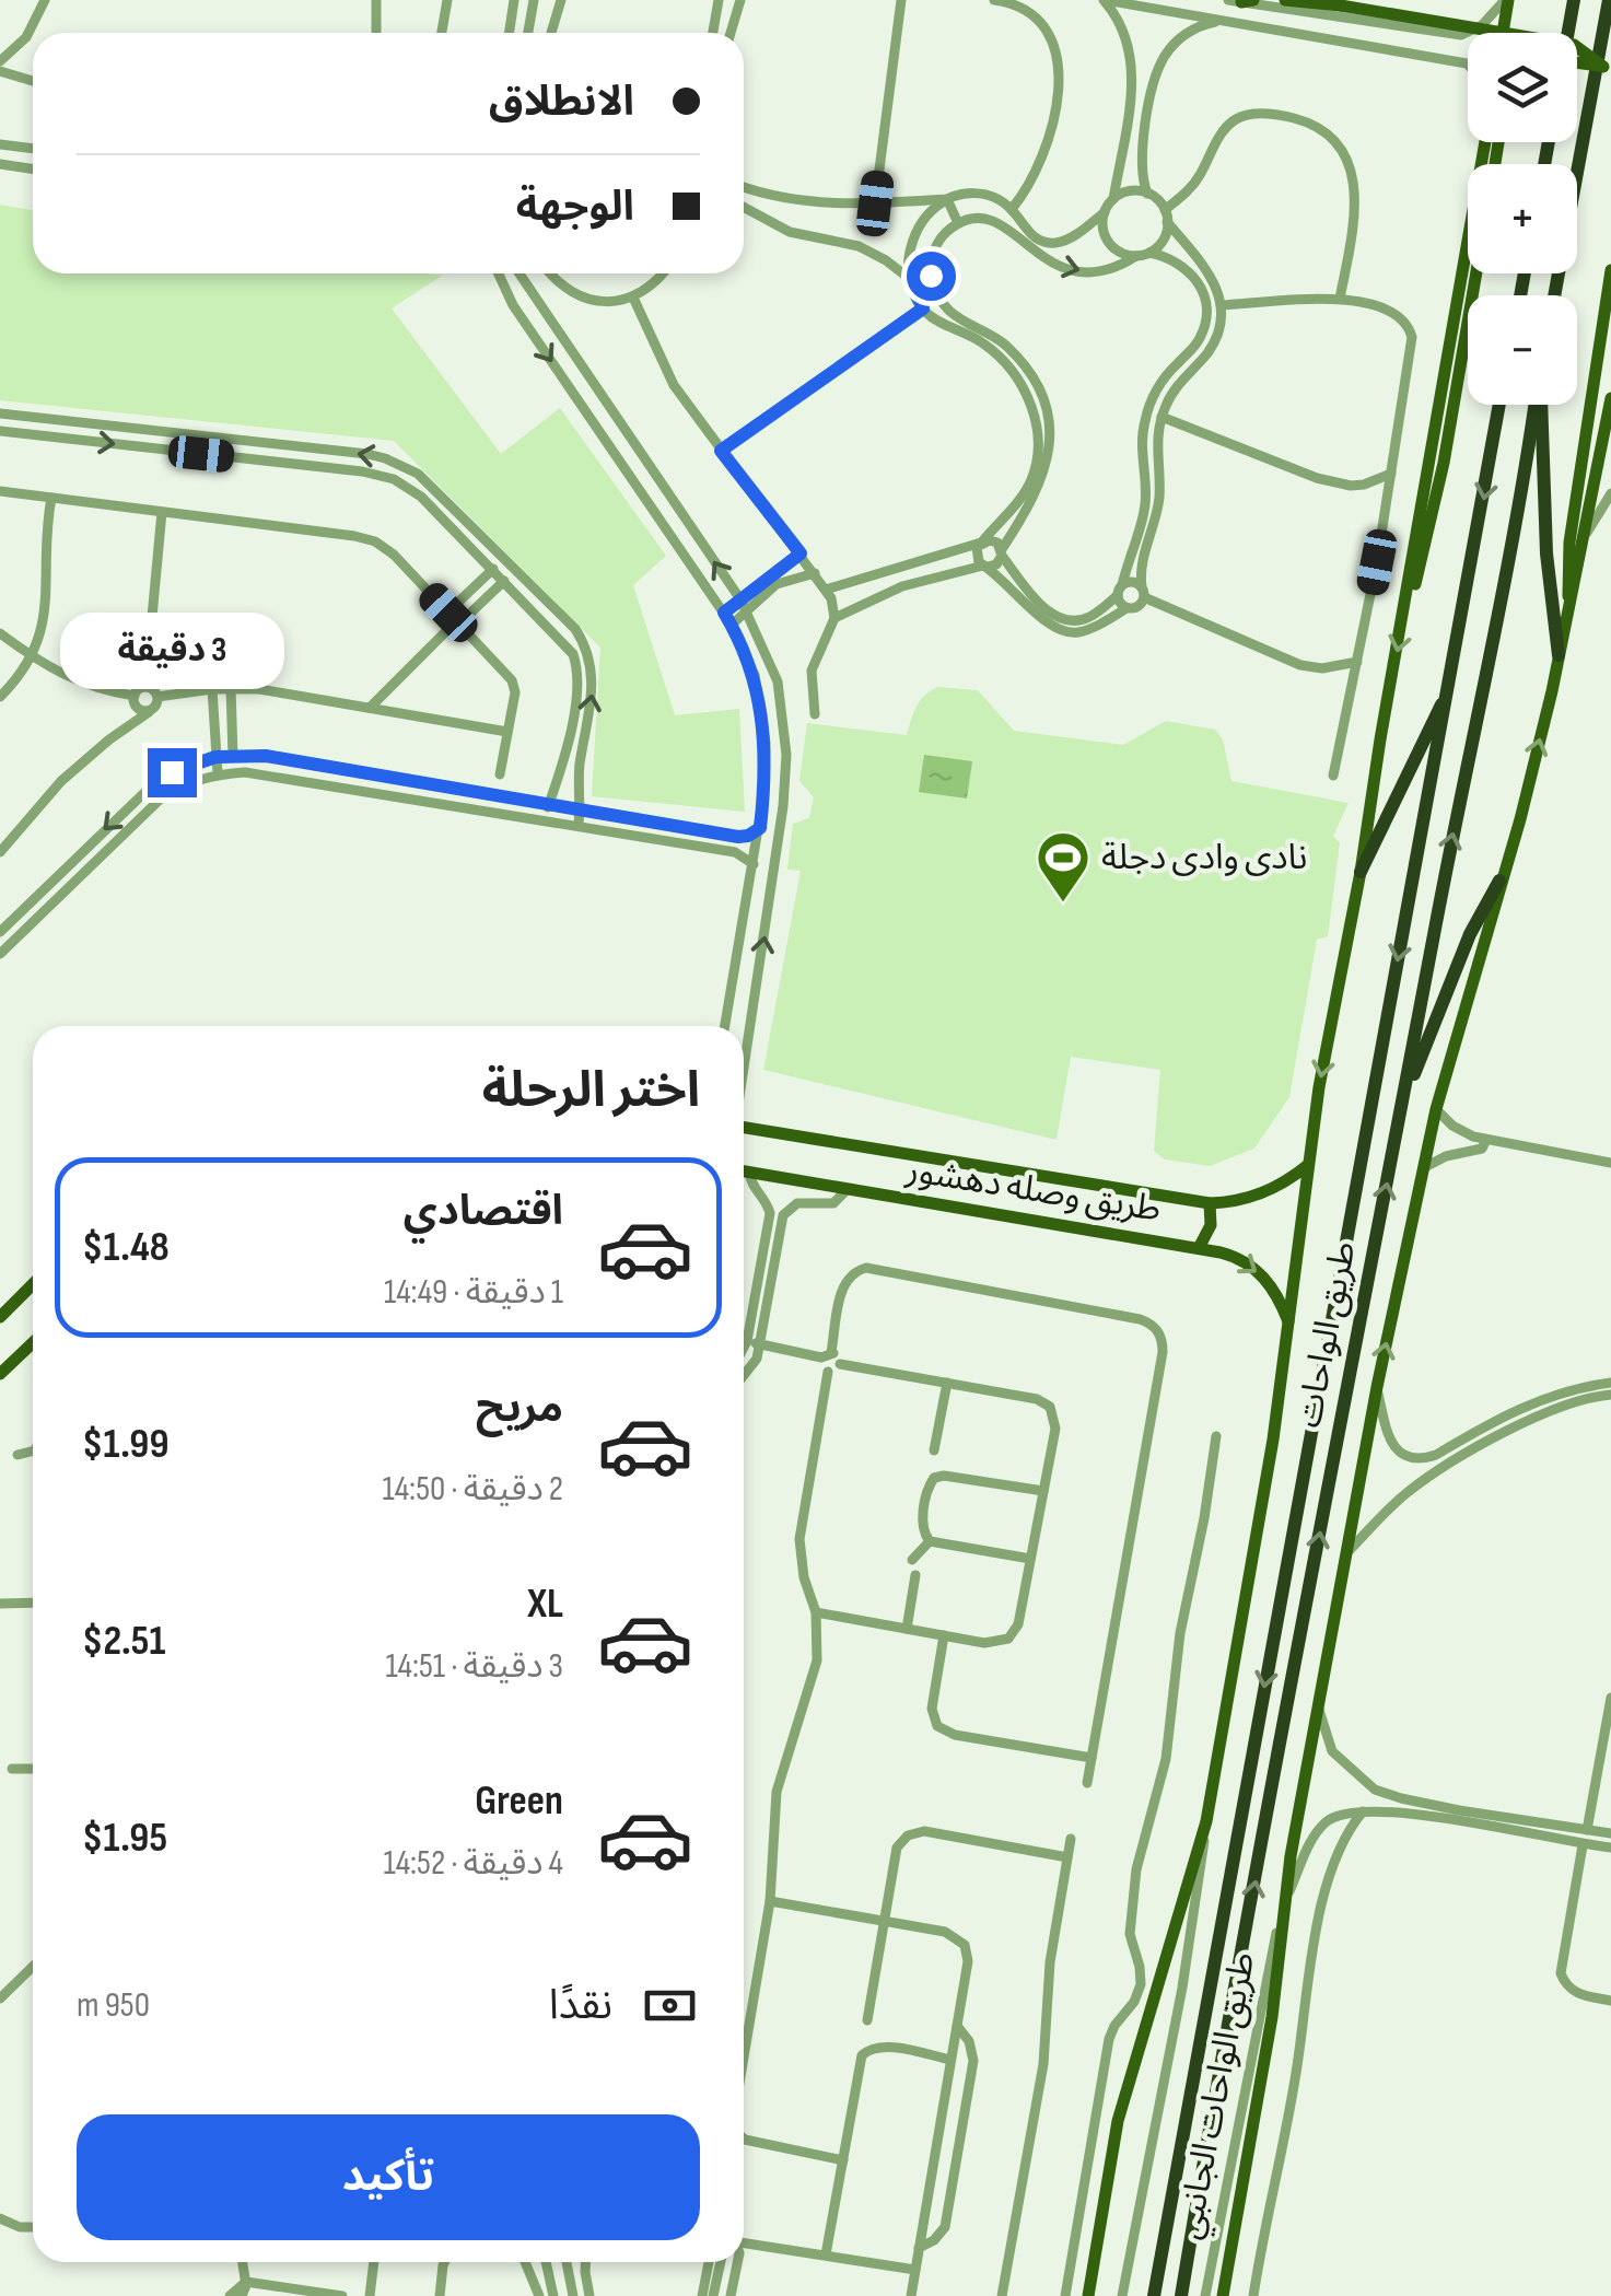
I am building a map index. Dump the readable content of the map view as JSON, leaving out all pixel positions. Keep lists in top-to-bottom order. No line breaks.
{"streets":{"highway":["طريق الواحات"],"main road":["طريق وصله دهشور"],"street":["طريق الواحات الجانبي"]},"places":{"sports":["نادى وادى دجلة"]},"page":{"map_buttons":["+","−"],"banner":["الانطلاق","الوجهة"],"bubble":"3 دقيقة","heading":"اختر الرحلة","list":[{"name":"اقتصادي","note":"1 دقيقة · 14:49","value":"$1.48"},{"name":"مريح","note":"2 دقيقة · 14:50","value":"$1.99"},{"name":"XL","note":"3 دقيقة · 14:51","value":"$2.51"},{"name":"Green","note":"4 دقيقة · 14:52","value":"$1.95"}],"pay":["نقدًا","950 m"],"buttons":"تأكيد"}}
